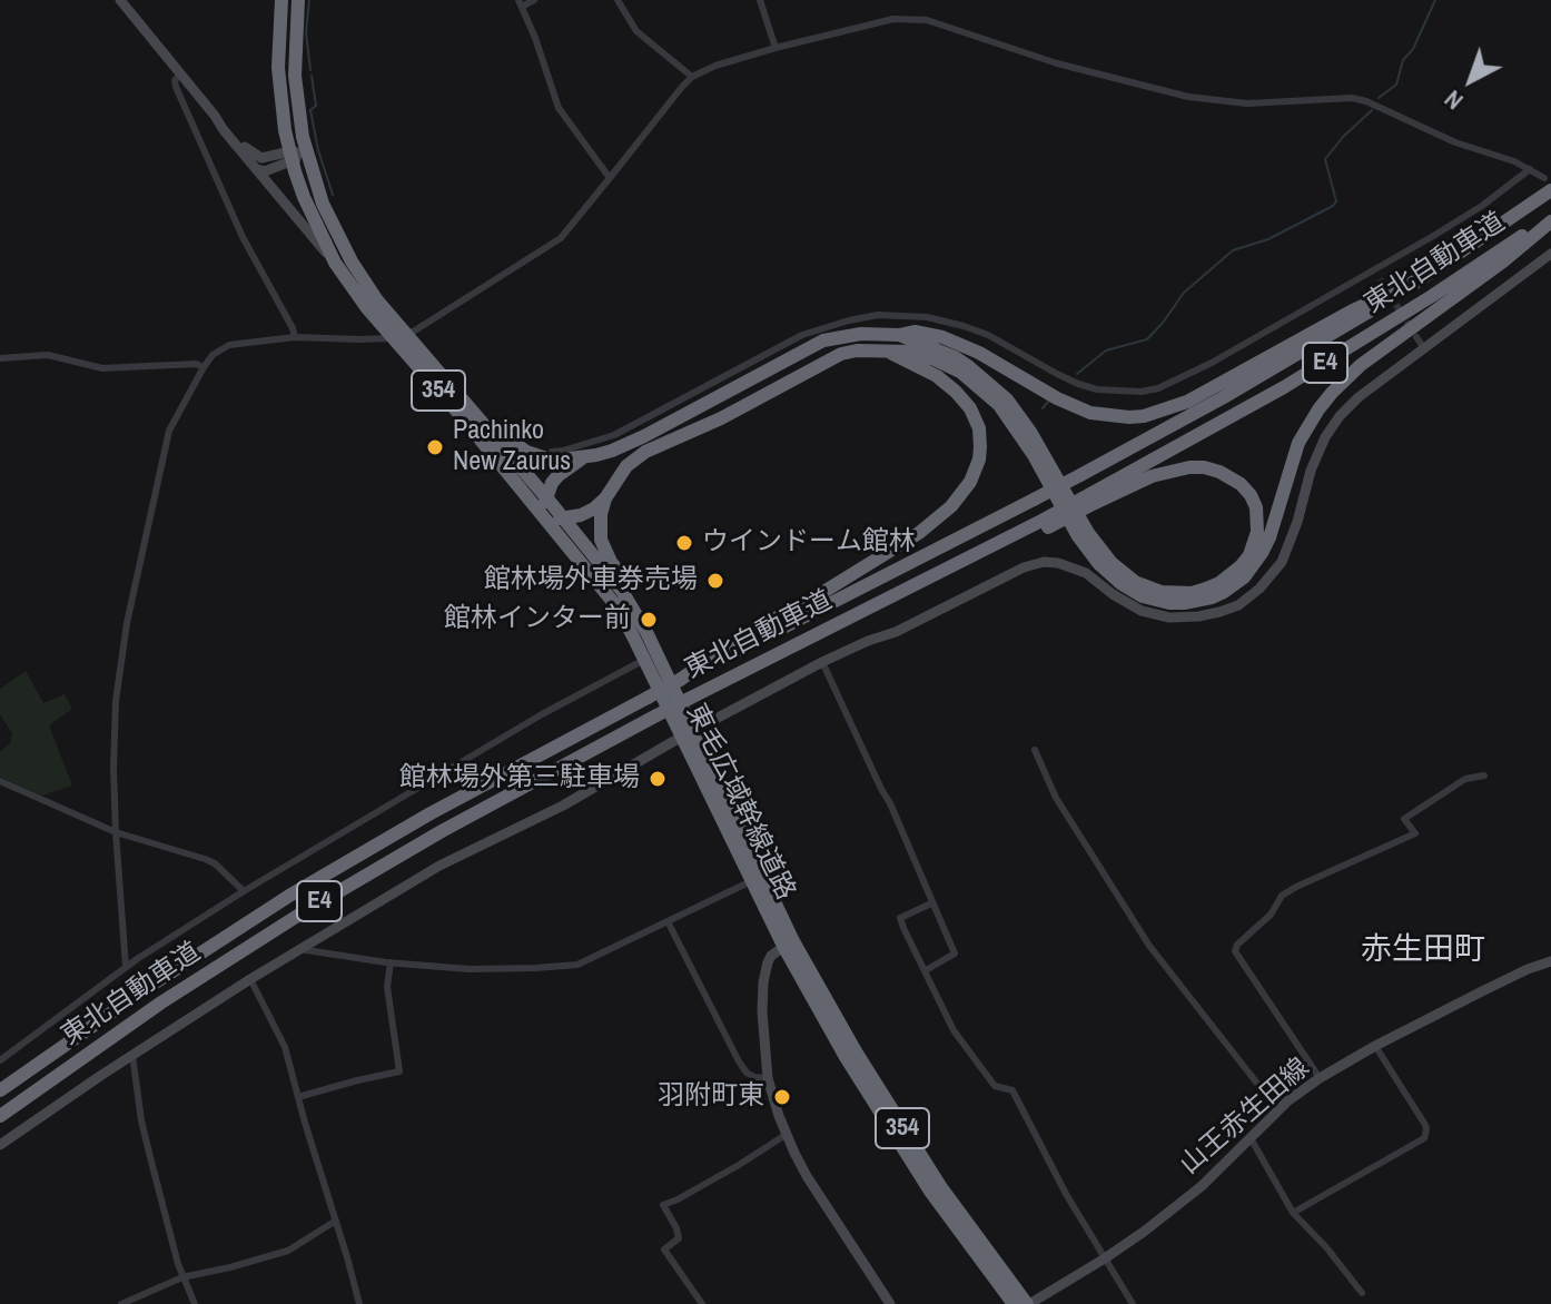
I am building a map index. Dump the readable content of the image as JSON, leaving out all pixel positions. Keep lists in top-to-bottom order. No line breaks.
{"streets":{"highway":["東北自動車道","E4","354","東毛広域幹線道路"],"street":["山王赤生田線"]},"crossings":[["東毛広域幹線道路","山王赤生田線"]],"districts":["赤生田町"],"places":["Pachinko New Zaurus","ウインドーム館林","館林場外車券売場","館林インター前","館林場外第三駐車場","羽附町東"],"north":"bottom left"}
